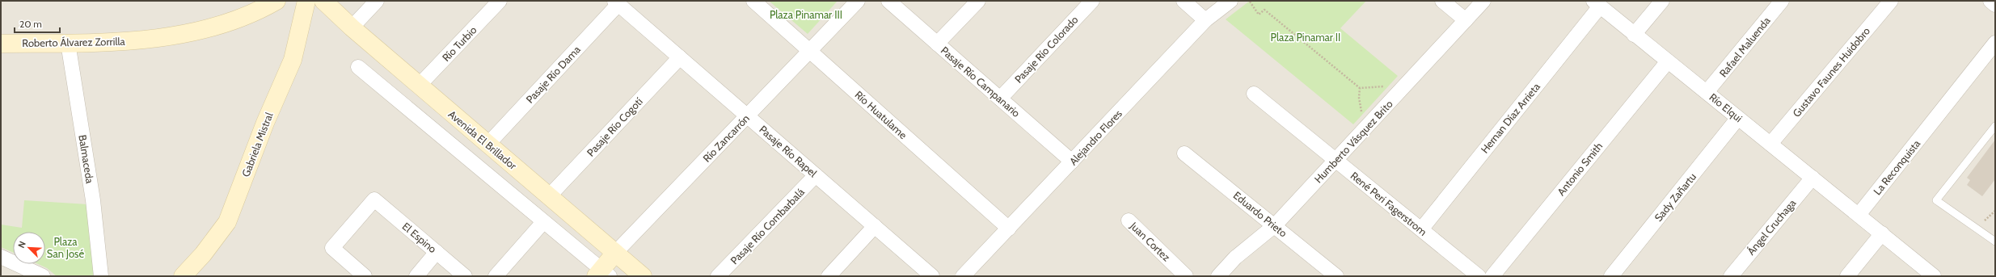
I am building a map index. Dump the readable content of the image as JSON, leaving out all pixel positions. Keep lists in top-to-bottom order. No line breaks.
{"streets":{"street":["Roberto Álvarez Zorrilla","Río Turbio","Rafael Maluenda","Pasaje Río Colorado","Gustavo Faunes Huidobro","Pasaje Río Dama","Pasaje Río Campanario","Río Elqui","Río Huatulame","Hernan Díaz Arrieta","Pasaje Río Cogotí","Alejandro Flores","Río Zancarrón","Avenida El Brillador","Humberto Vásquez Brito","Gabriela Mistral","Pasaje Río Rapel","Balmaceda","La Reconquista","Antonio Smith","Sady Zañartu","René Peri Fagerstrom","Eduardo Prieto","Pasaje Río Combarbalá","Ángel Cruchaga","El Espino","Juan Cortez"]},"crossings":[["Roberto Álvarez Zorrilla","Balmaceda"],["Río Turbio","Avenida El Brillador"],["Rafael Maluenda","Río Elqui"],["Pasaje Río Colorado","Pasaje Río Campanario"],["Gustavo Faunes Huidobro","Río Elqui"],["Pasaje Río Dama","Avenida El Brillador"],["Pasaje Río Dama","Pasaje Río Rapel"],["Pasaje Río Campanario","Alejandro Flores"],["Río Elqui","Hernan Díaz Arrieta"],["Río Elqui","La Reconquista"],["Río Elqui","Antonio Smith"],["Río Elqui","Sady Zañartu"],["Río Elqui","Ángel Cruchaga"],["Río Huatulame","Alejandro Flores"],["Río Huatulame","Río Zancarrón"],["Hernan Díaz Arrieta","René Peri Fagerstrom"],["Pasaje Río Cogotí","Avenida El Brillador"],["Pasaje Río Cogotí","Pasaje Río Rapel"],["Río Zancarrón","Avenida El Brillador"],["Río Zancarrón","Pasaje Río Rapel"],["Humberto Vásquez Brito","René Peri Fagerstrom"],["Humberto Vásquez Brito","Eduardo Prieto"],["Pasaje Río Rapel","Pasaje Río Combarbalá"]],"parks":["Plaza Pinamar III","Plaza Pinamar II","Plaza San José"],"scale_bar":"20 m","north":"top left"}
